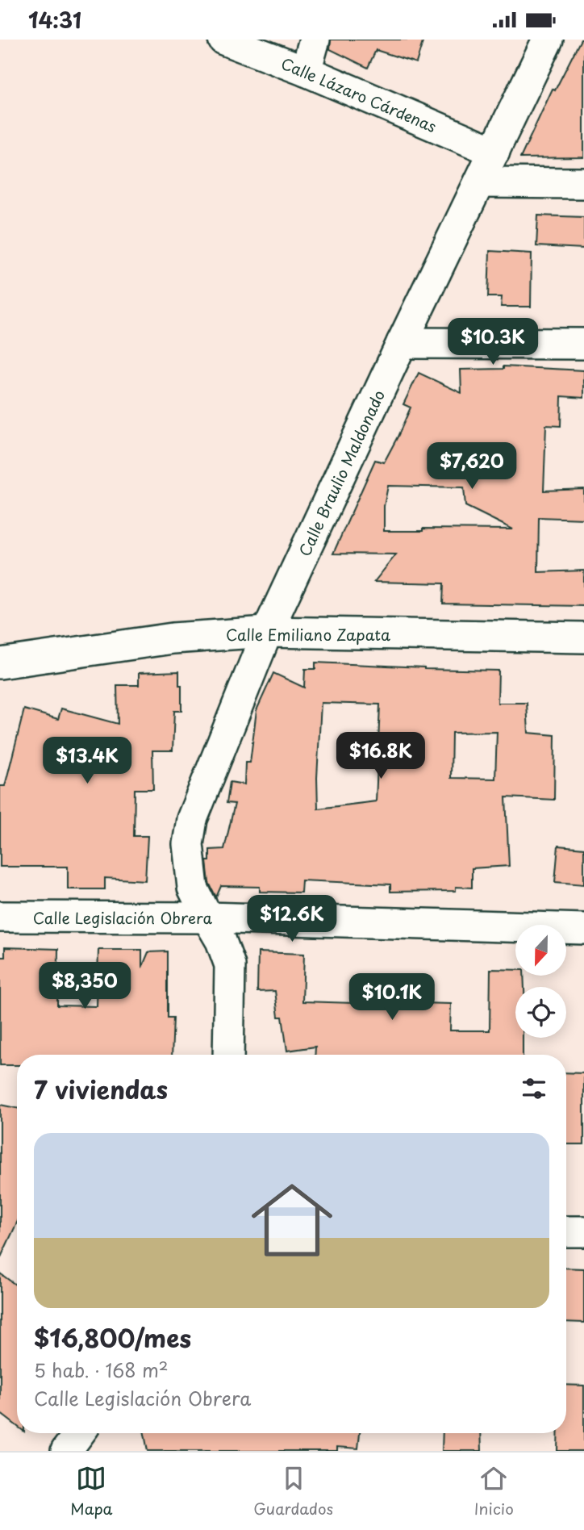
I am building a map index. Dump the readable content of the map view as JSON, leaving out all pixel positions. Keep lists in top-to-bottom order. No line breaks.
{"streets":{"street":["Calle Lázaro Cárdenas","Calle Braulio Maldonado","Calle Emiliano Zapata","Calle Legislación Obrera"]},"crossings":[["Calle Lázaro Cárdenas","Calle Braulio Maldonado"],["Calle Braulio Maldonado","Calle Emiliano Zapata"],["Calle Braulio Maldonado","Calle Legislación Obrera"]],"north":"bottom","page":{"status":"14:31","price":["$10.3K","$7,620","$16.8K","$13.4K","$12.6K","$8,350","$10.1K"],"heading":"7 viviendas","list":[{"name":"$16,800/mes","note":"5 hab. · 168 m² · Calle Legislación Obrera"}],"tabs":["Mapa","Guardados","Inicio"]}}
